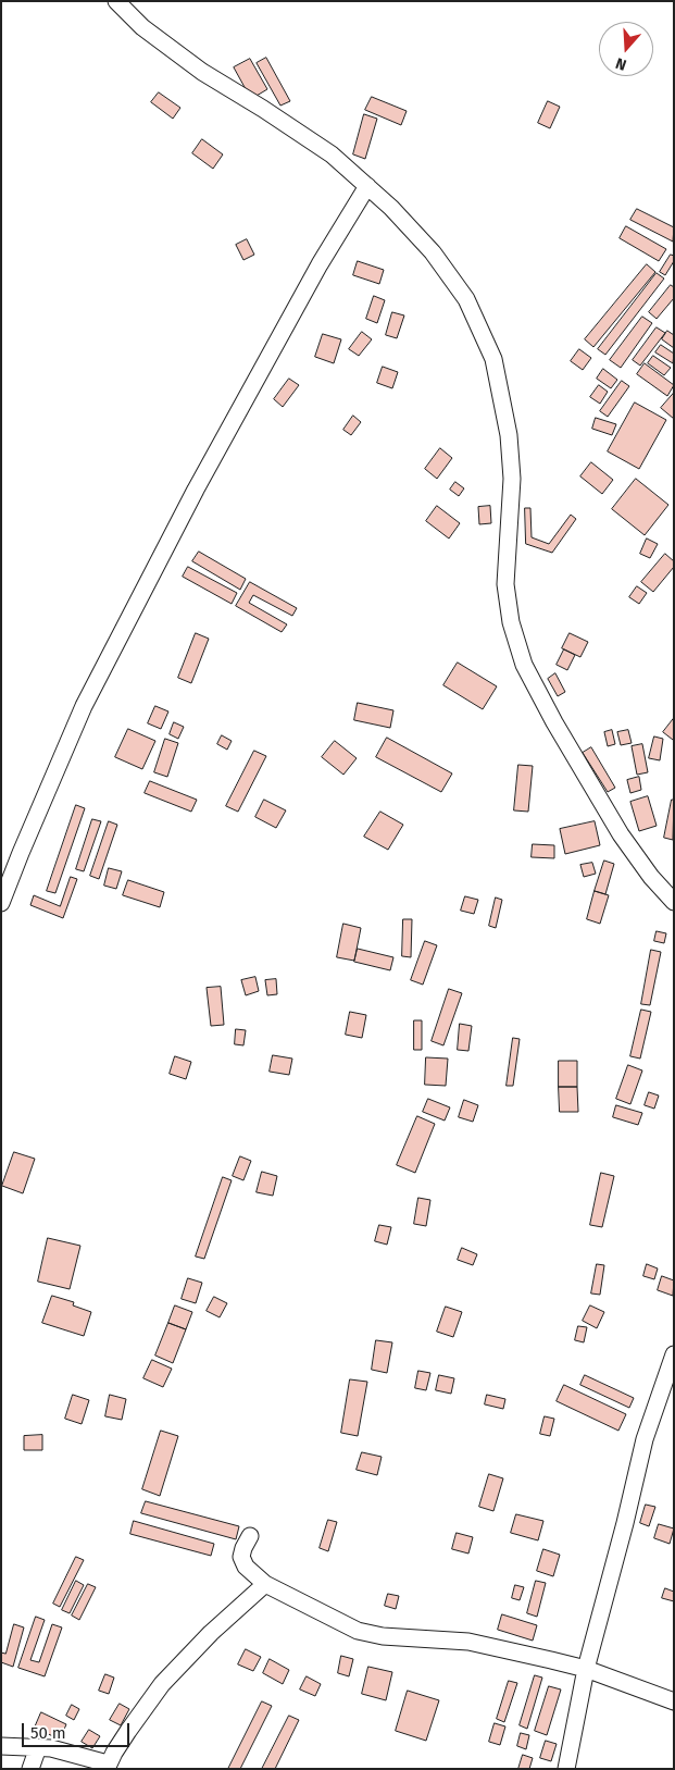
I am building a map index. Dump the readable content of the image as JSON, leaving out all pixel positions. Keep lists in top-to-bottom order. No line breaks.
{"scale_bar":"50 m","north":"bottom"}
